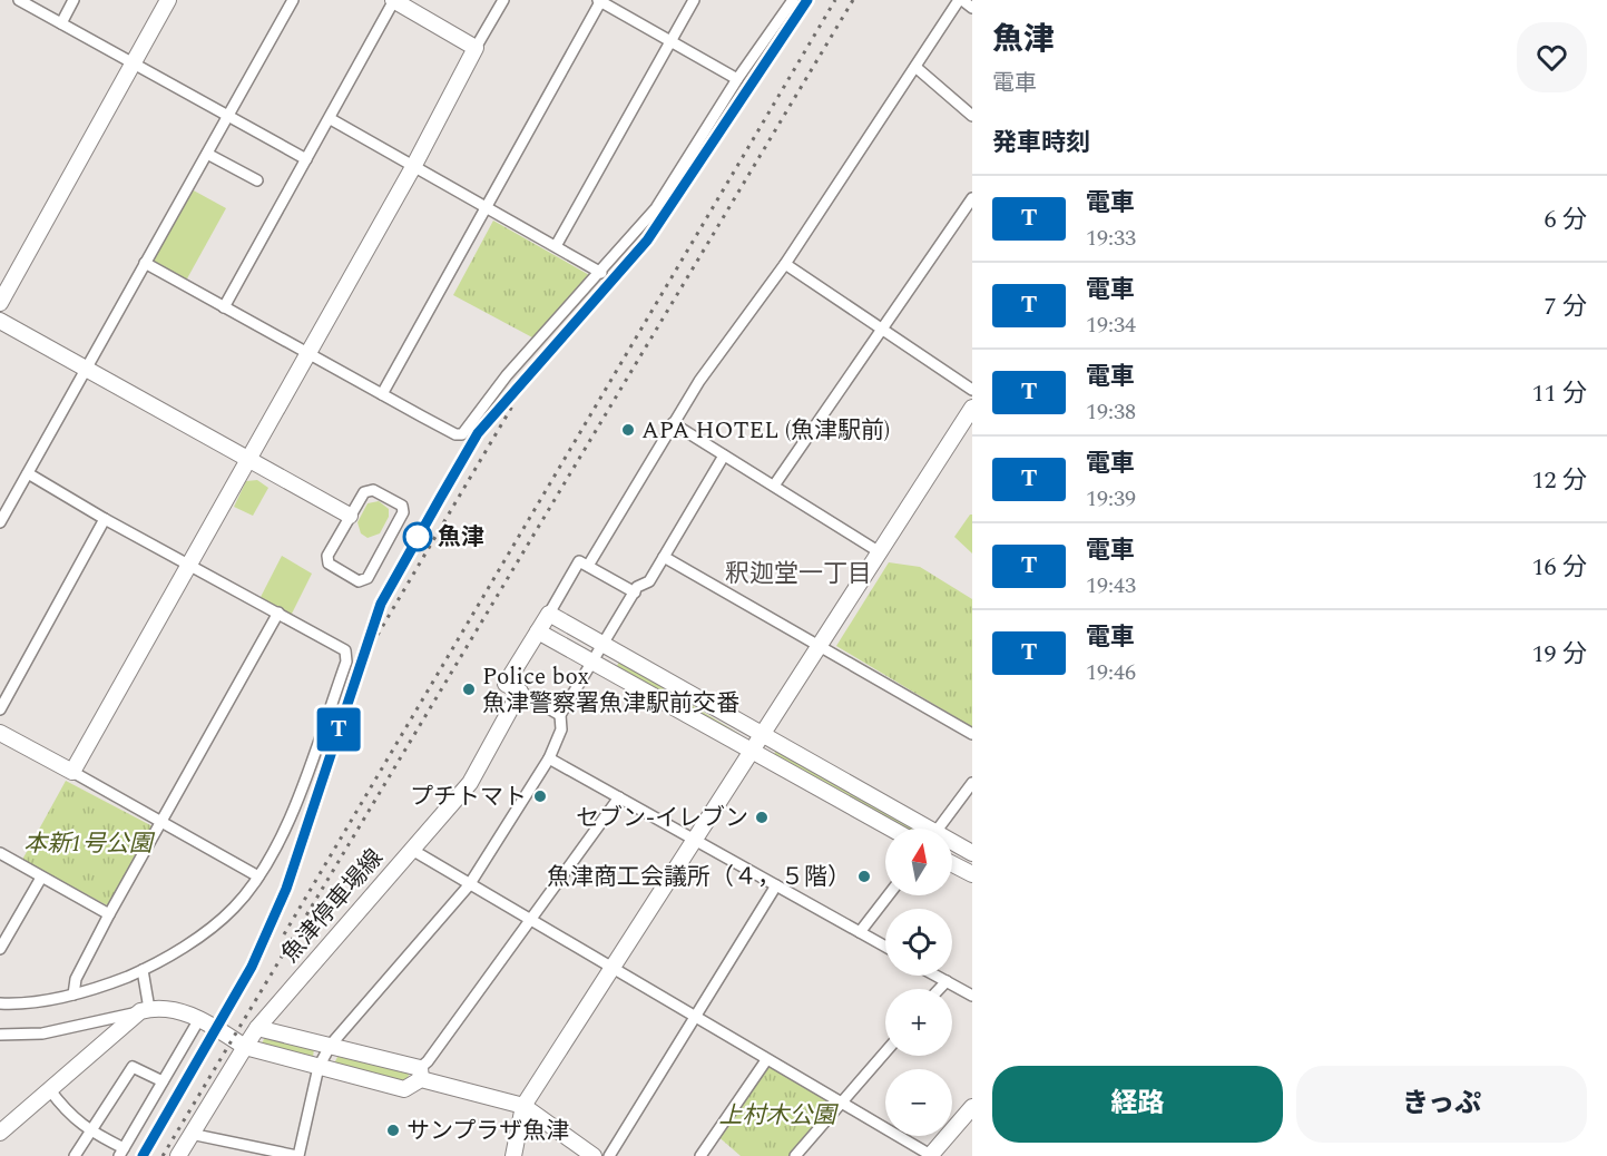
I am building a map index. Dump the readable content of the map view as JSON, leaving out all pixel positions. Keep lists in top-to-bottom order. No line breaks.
{"streets":{"street":["魚津停車場線"]},"districts":["釈迦堂一丁目"],"parks":["本新1号公園","上村木公園"],"places":["APA HOTEL (魚津駅前)","魚津","Police box 魚津警察署魚津駅前交番","プチトマト","セブン-イレブン","魚津商工会議所（４，５階）","サンプラザ魚津"],"north":"top","page":{"on_map":"T","heading":[["魚津","電車"],"発車時刻"],"list":[{"mark":"T","name":"電車","note":"19:33","value":"6 分"},{"mark":"T","name":"電車","note":"19:34","value":"7 分"},{"mark":"T","name":"電車","note":"19:38","value":"11 分"},{"mark":"T","name":"電車","note":"19:39","value":"12 分"},{"mark":"T","name":"電車","note":"19:43","value":"16 分"},{"mark":"T","name":"電車","note":"19:46","value":"19 分"}],"map_buttons":["+","−"],"buttons":["経路","きっぷ"]}}
